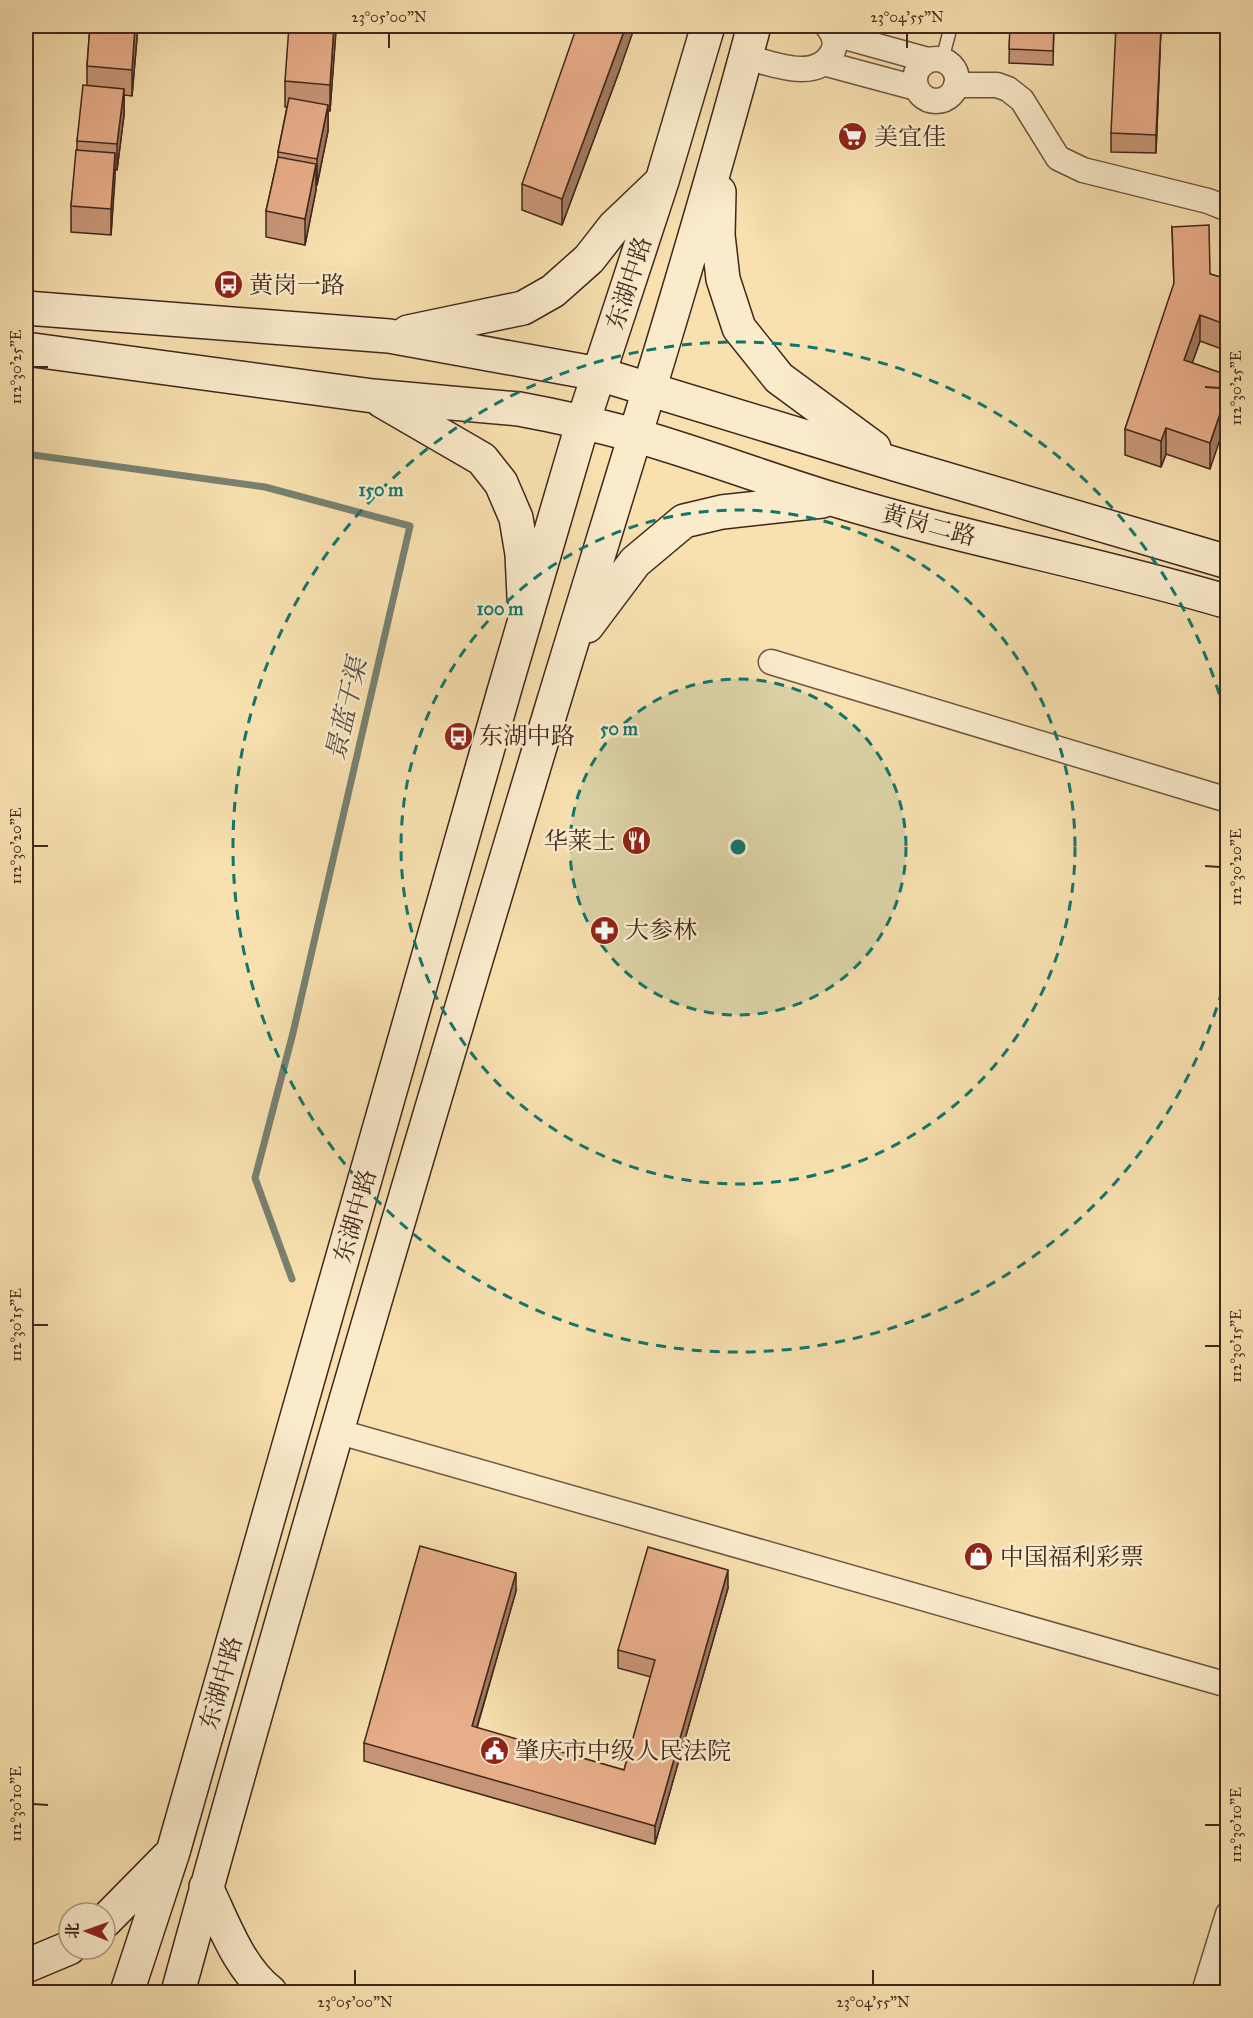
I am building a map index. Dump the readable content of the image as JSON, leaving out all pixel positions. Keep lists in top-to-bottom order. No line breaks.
{"streets":{"main road":["东湖中路","黄岗二路"]},"crossings":[["东湖中路","黄岗二路"]],"water":["景蓝干渠"],"places":{"supermarket":["美宜佳"],"bus stop":["黄岗一路","东湖中路"],"restaurant":["华莱士"],"pharmacy":["大参林"],"shop":["中国福利彩票"],"public building":["肇庆市中级人民法院"]},"north":"left","coordinates":["23°05'00\"N","23°04'55\"N","112°30'25\"E","112°30'20\"E","112°30'15\"E","112°30'10\"E"],"rings":["150 m","100 m","50 m"]}
